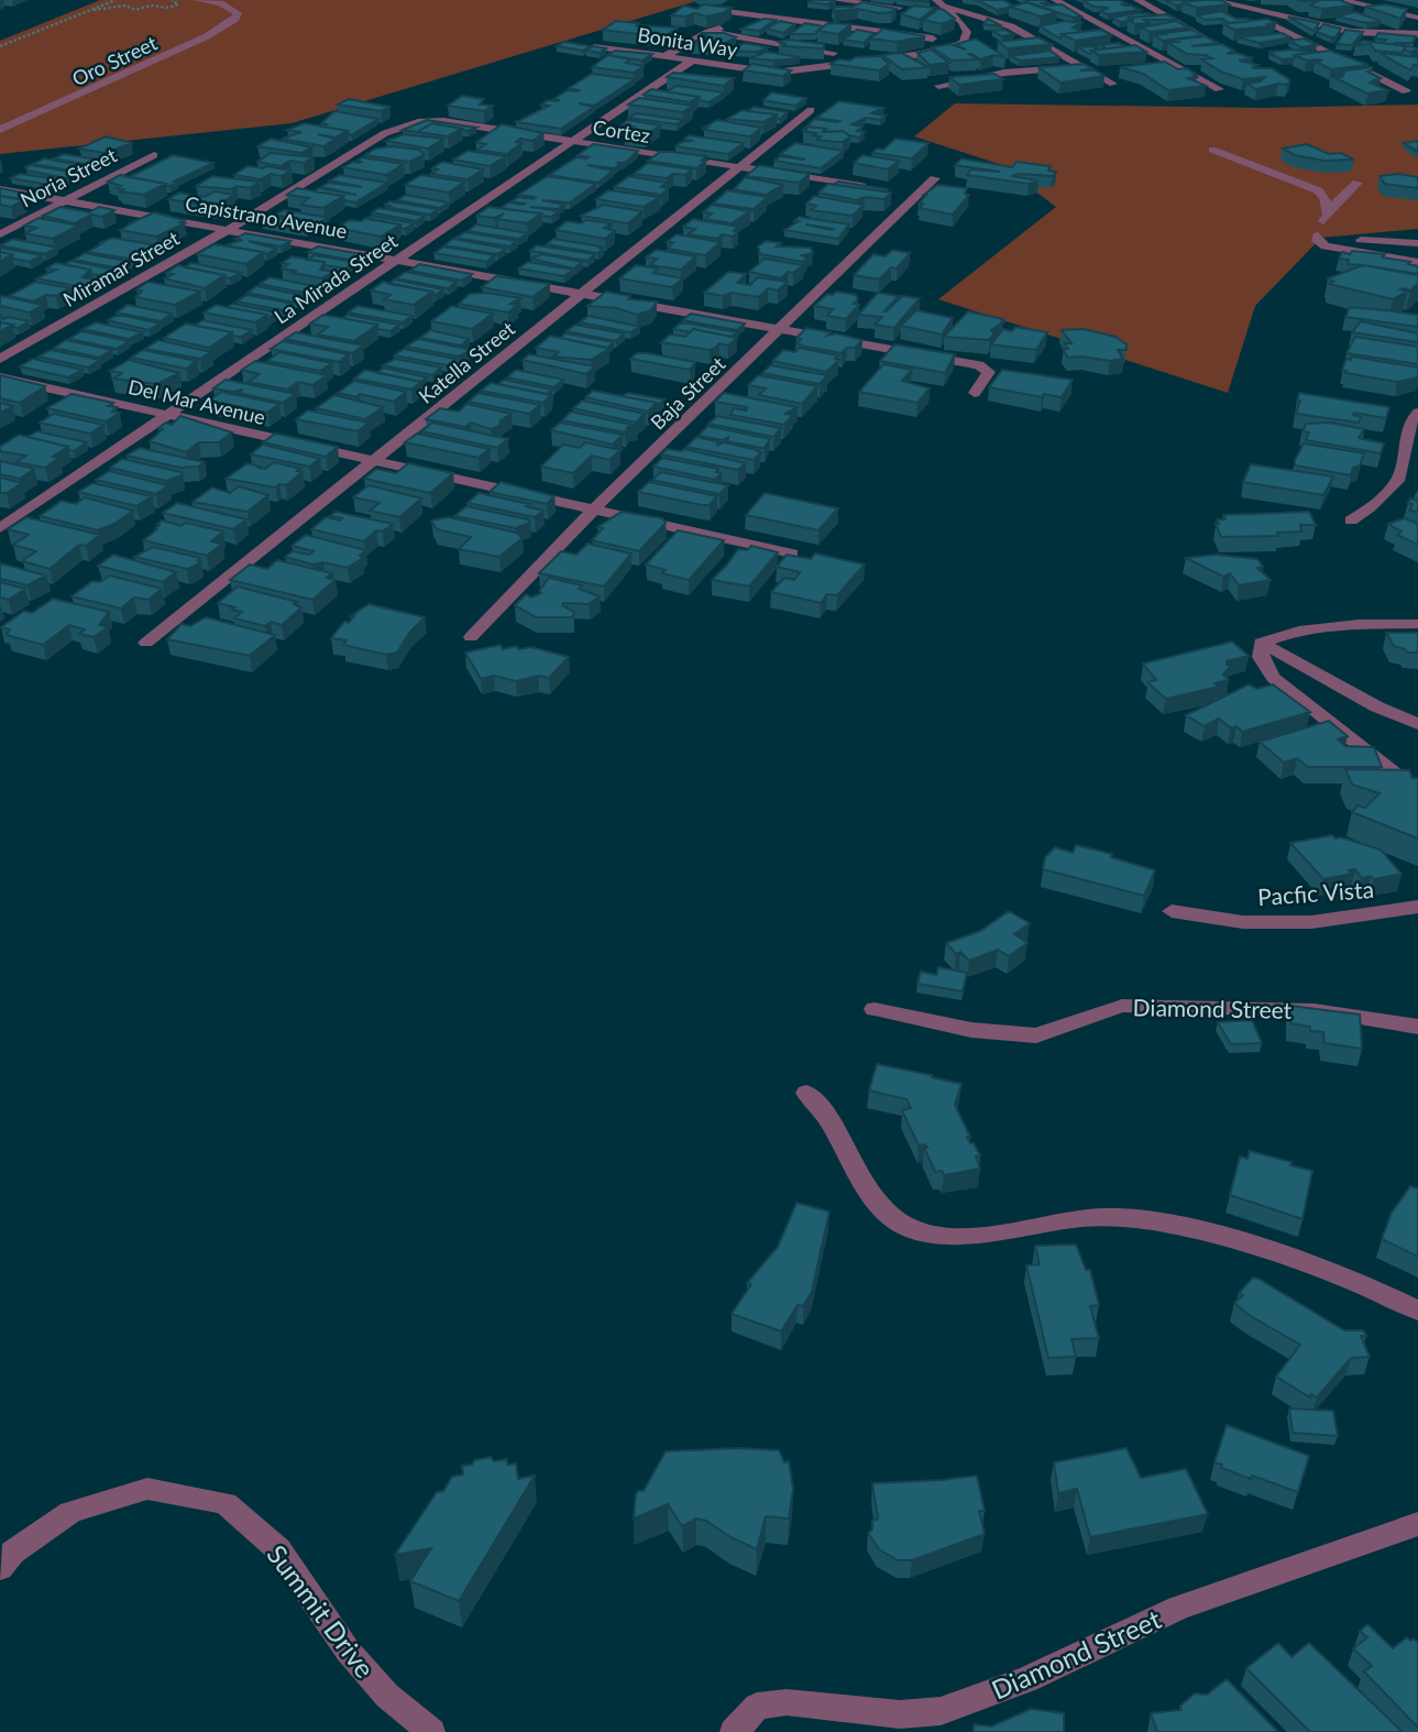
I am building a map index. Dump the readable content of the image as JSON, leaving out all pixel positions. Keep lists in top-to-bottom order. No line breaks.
{"streets":{"street":["Bonita Way","Oro Street","Cortez","Noria Street","Capistrano Avenue","Miramar Street","La Mirada Street","Katella Street","Baja Street","Del Mar Avenue","Pacfic Vista","Diamond Street","Summit Drive"]},"crossings":[["Bonita Way","La Mirada Street"],["Cortez","Miramar Street"],["Cortez","La Mirada Street"],["Cortez","Katella Street"],["Noria Street","Capistrano Avenue"],["Capistrano Avenue","Miramar Street"],["Capistrano Avenue","La Mirada Street"],["Capistrano Avenue","Katella Street"],["Capistrano Avenue","Baja Street"],["La Mirada Street","Del Mar Avenue"],["Katella Street","Del Mar Avenue"],["Baja Street","Del Mar Avenue"]]}
